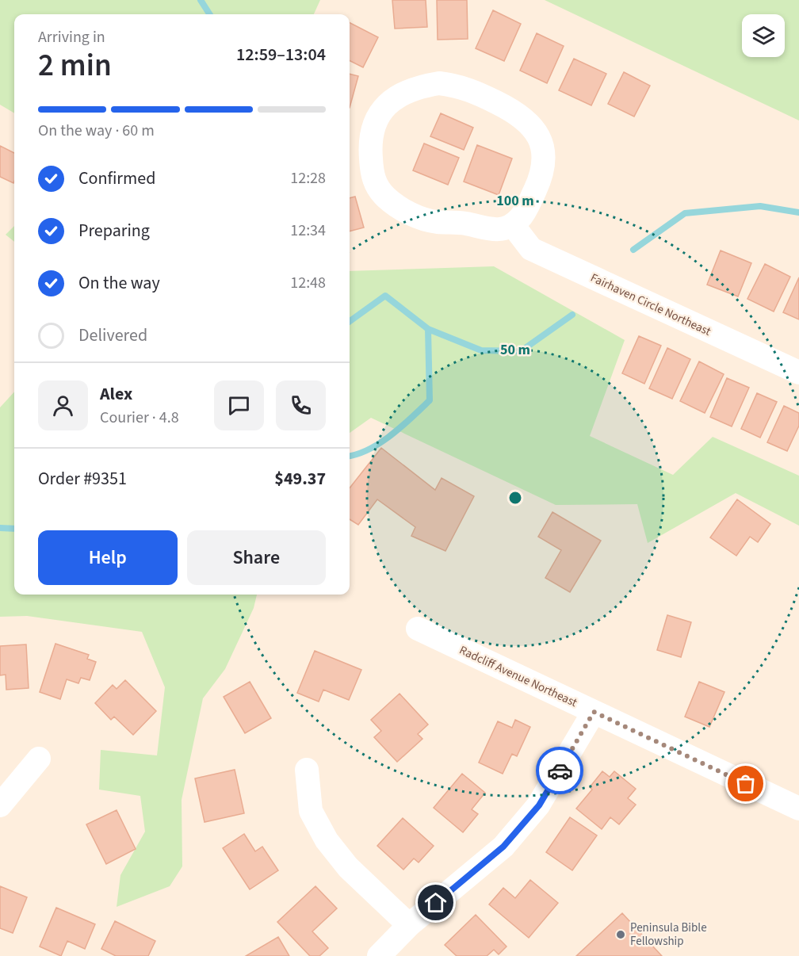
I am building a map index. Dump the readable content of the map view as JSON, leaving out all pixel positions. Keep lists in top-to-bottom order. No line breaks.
{"streets":{"street":["Fairhaven Circle Northeast","Radcliff Avenue Northeast"]},"places":["Peninsula Bible Fellowship"],"page":{"heading":["2 min","Arriving in","12:59–13:04"],"panel":["Alex","Courier · 4.8","Order #9351","$49.37"],"bar":"On the way · 60 m","list":[["Confirmed","12:28"],["Preparing","12:34"],["On the way","12:48"],"Delivered"],"buttons":["Help","Share"]},"rings":["100 m","50 m"]}
